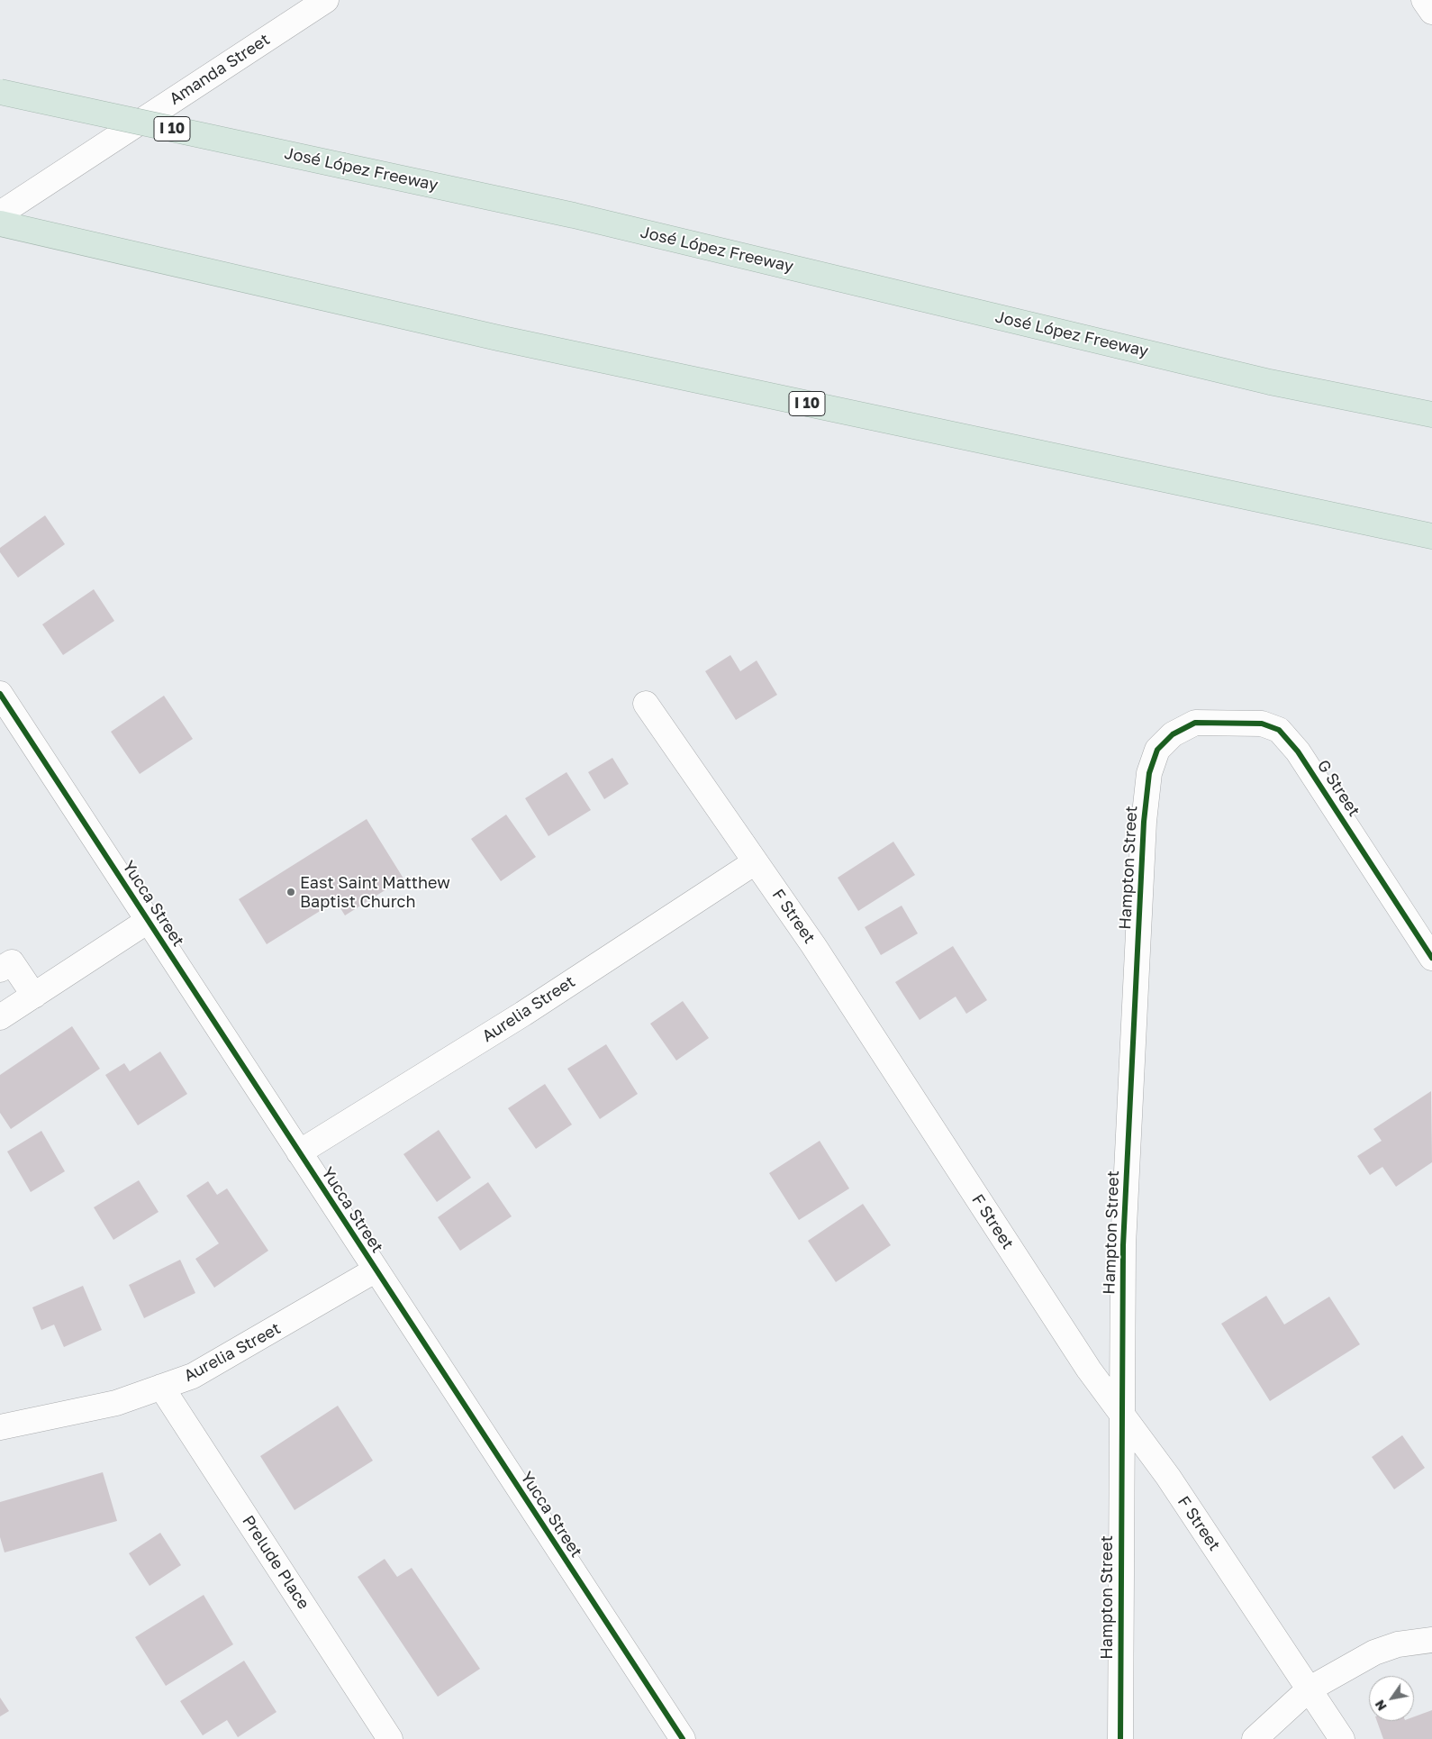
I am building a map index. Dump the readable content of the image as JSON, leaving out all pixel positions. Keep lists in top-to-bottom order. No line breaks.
{"streets":{"highway":["I 10","José López Freeway"],"street":["Amanda Street","G Street","Hampton Street","Yucca Street","F Street","Aurelia Street","Prelude Place"]},"crossings":[["G Street","Hampton Street"],["Hampton Street","F Street"],["Yucca Street","Aurelia Street"],["F Street","Aurelia Street"],["Aurelia Street","Prelude Place"]],"places":["East Saint Matthew Baptist Church"],"north":"bottom left"}
